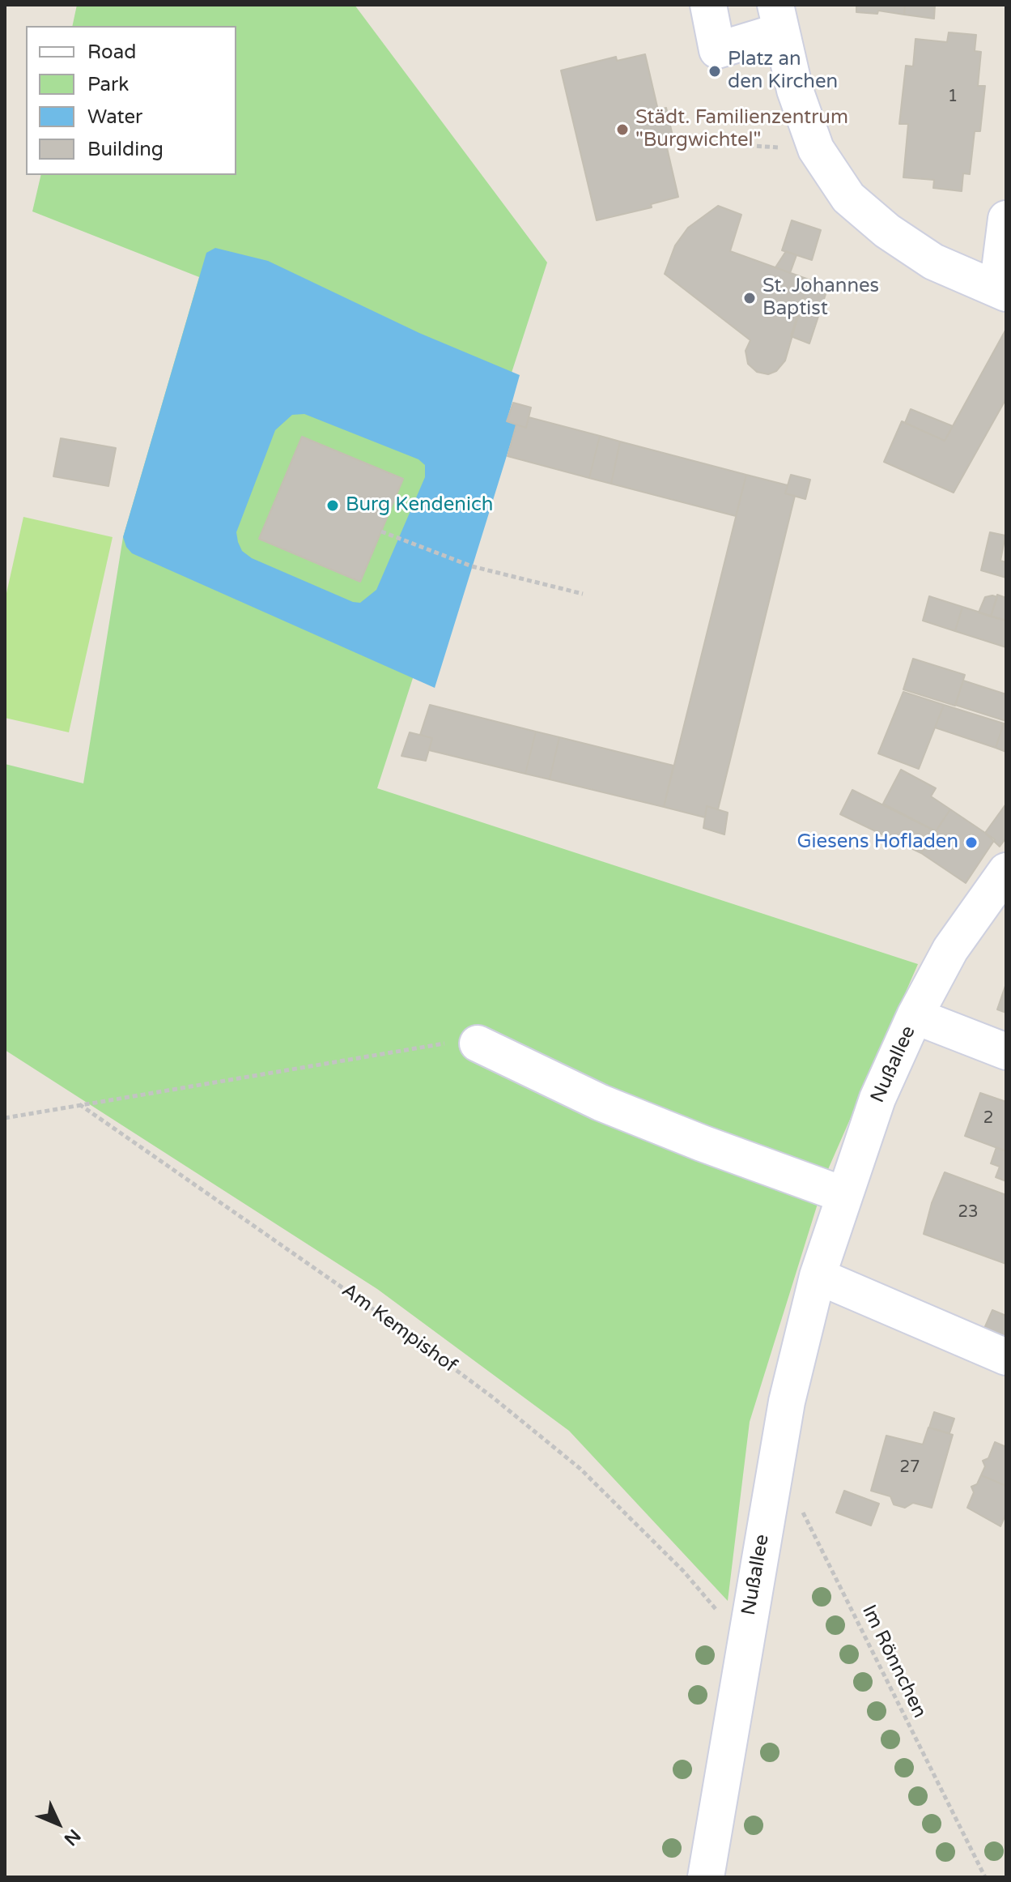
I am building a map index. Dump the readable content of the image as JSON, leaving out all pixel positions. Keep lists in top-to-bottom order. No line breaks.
{"streets":{"street":["Nußallee"],"path":["Am Kempishof","Im Rönnchen"]},"crossings":[["Nußallee","Am Kempishof"],["Nußallee","Im Rönnchen"]],"places":["Platz an den Kirchen","Städt. Familienzentrum \"Burgwichtel\"","St. Johannes Baptist","Burg Kendenich","Giesens Hofladen"],"house_numbers":["1","2","23","27"],"legend":["Road","Park","Water","Building"],"north":"bottom right"}
